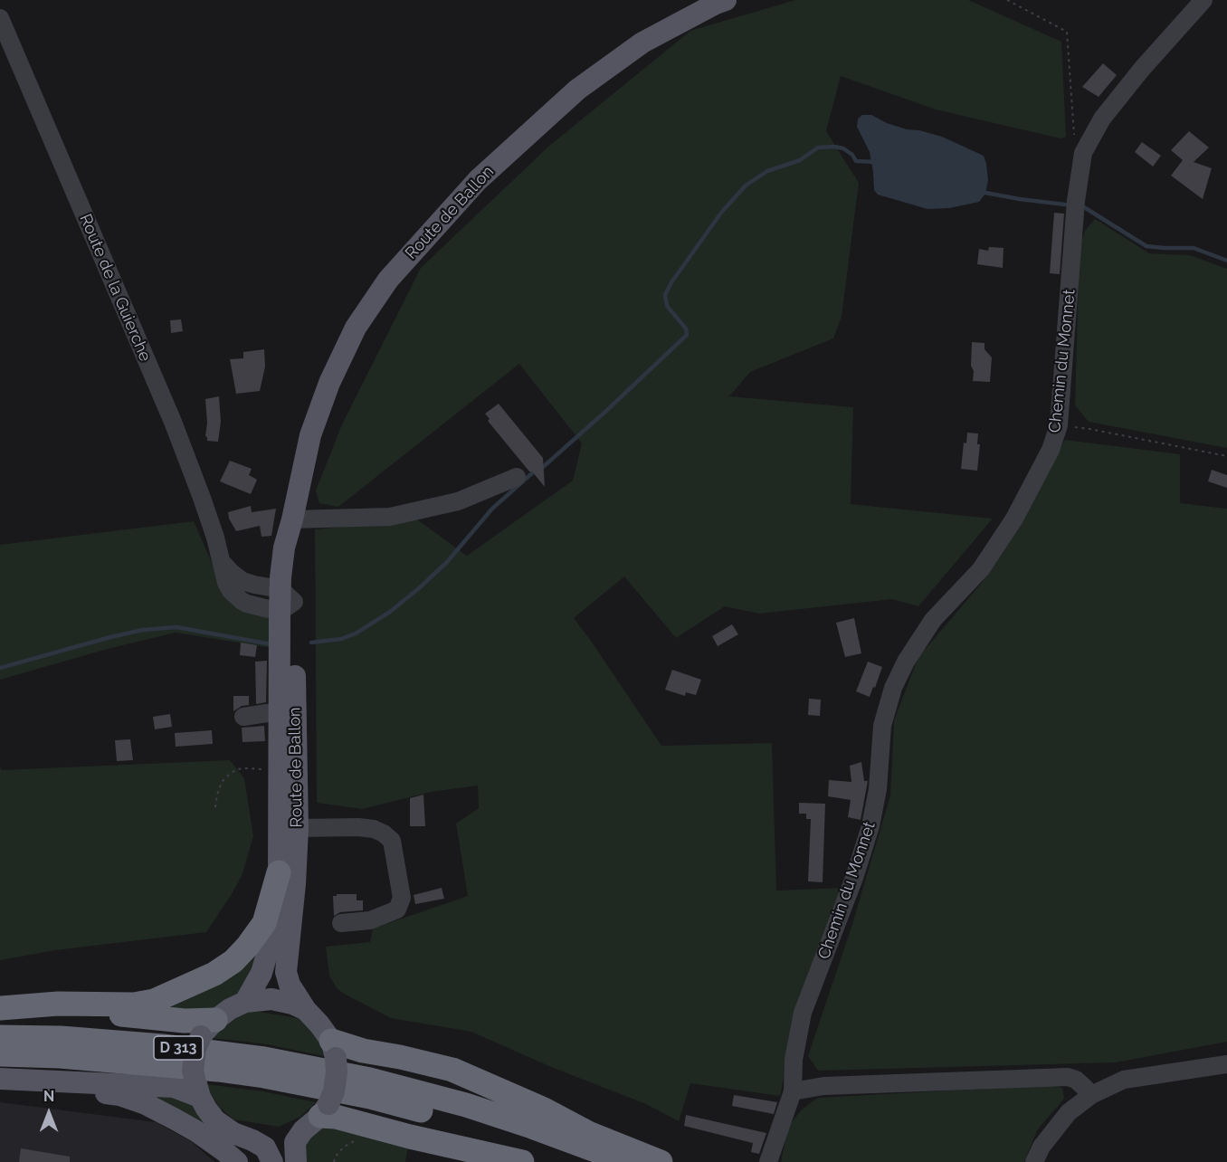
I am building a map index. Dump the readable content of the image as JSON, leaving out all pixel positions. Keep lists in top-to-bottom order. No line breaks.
{"streets":{"highway":["D 313"],"main road":["Route de Ballon"],"street":["Route de la Guierche","Chemin du Monnet"]},"crossings":[["Route de Ballon","Route de la Guierche"]],"north":"top"}
